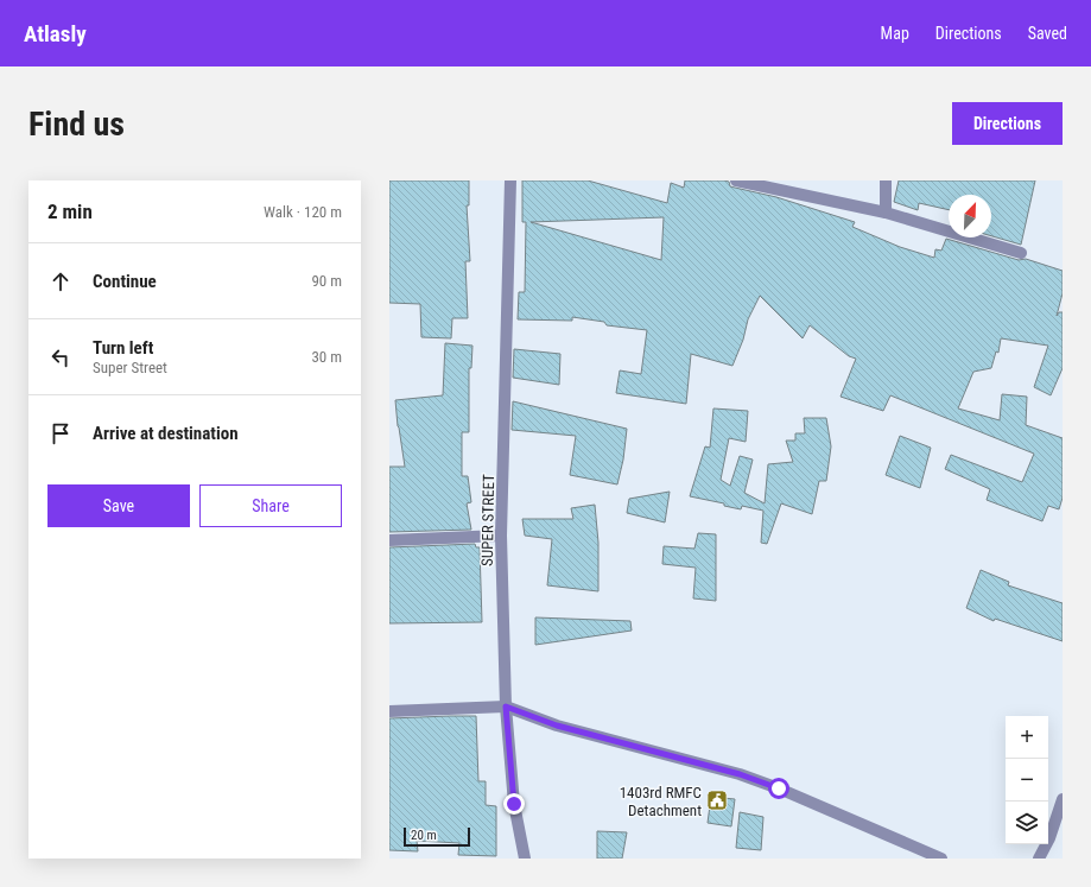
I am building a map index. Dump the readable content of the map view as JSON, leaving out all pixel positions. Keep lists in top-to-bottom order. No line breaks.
{"streets":{"street":["SUPER STREET"]},"places":{"public building":["1403rd RMFC Detachment"]},"scale_bar":"20 m","north":"top right","page":{"header":"Atlasly","nav":["Map","Directions","Saved"],"buttons":["Directions",["Save","Share"]],"title":"Find us","heading":["2 min","Walk · 120 m"],"list":[["Continue","90 m"],["Turn left","Super Street","30 m"],"Arrive at destination"],"map_buttons":["+","−"],"scale":"20 m"}}
